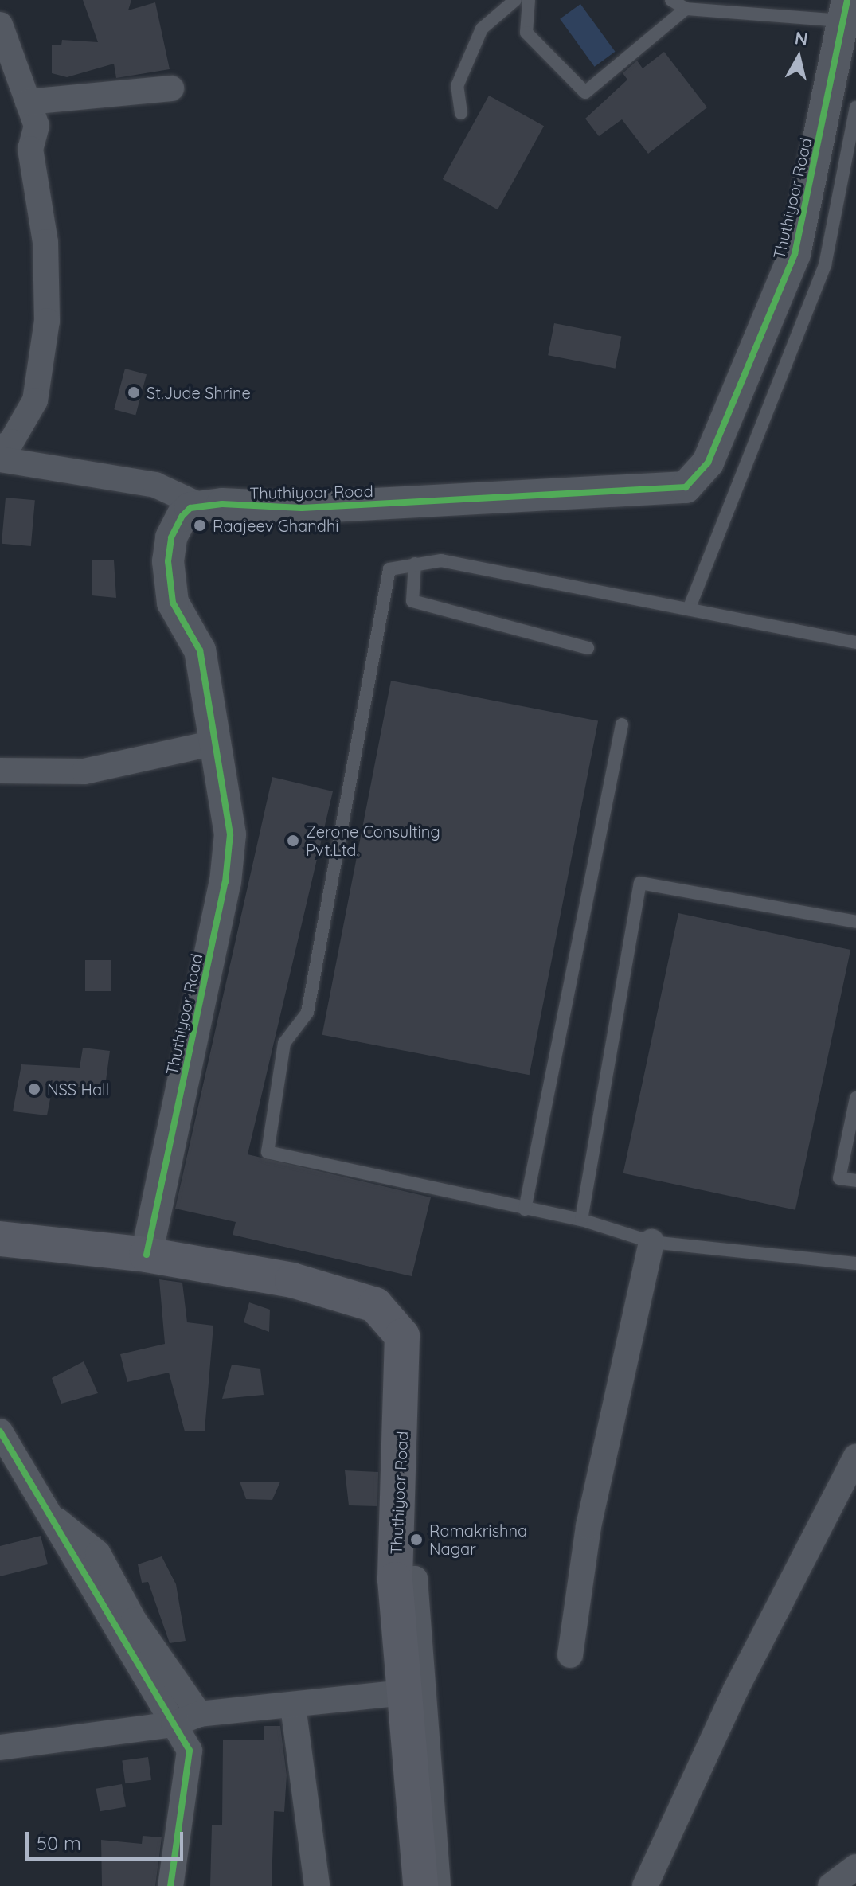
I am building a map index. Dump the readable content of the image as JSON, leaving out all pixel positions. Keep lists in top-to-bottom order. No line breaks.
{"streets":{"main road":["Thuthiyoor Road"]},"places":["St.Jude Shrine","Raajeev Ghandhi","Zerone Consulting Pvt.Ltd.","NSS Hall","Ramakrishna Nagar"],"scale_bar":"50 m","north":"top"}
